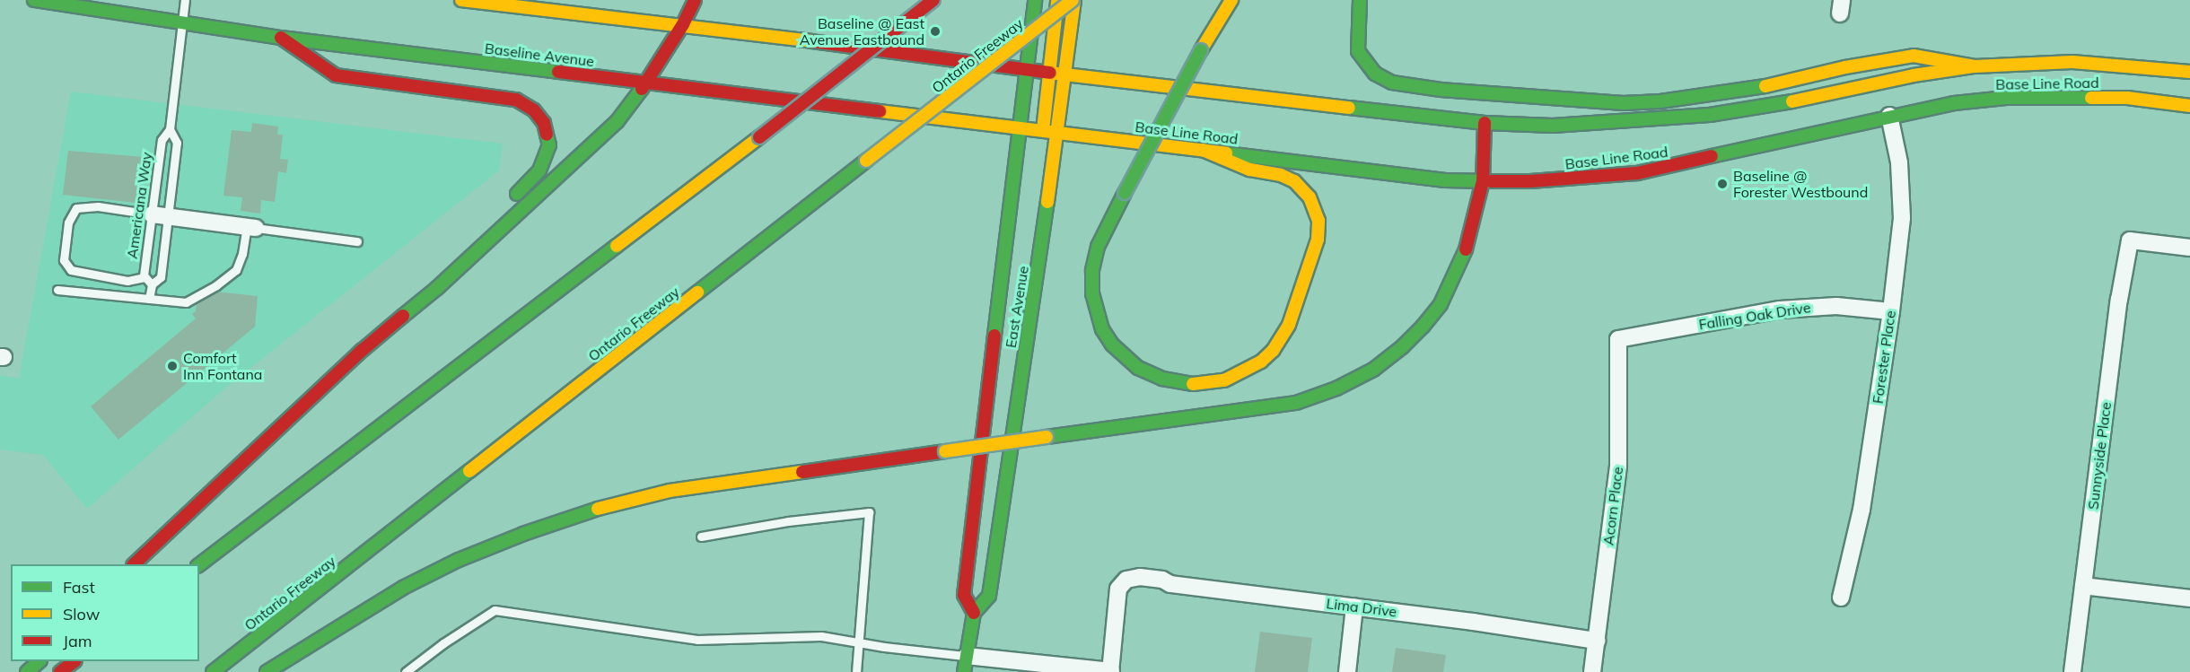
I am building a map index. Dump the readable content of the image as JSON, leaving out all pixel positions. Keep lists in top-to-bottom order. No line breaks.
{"streets":{"main road":["Baseline Avenue","Ontario Freeway","Base Line Road","East Avenue"],"street":["Falling Oak Drive","Forester Place","Sunnyside Place","Acorn Place","Lima Drive"],"lane":["Americana Way"]},"crossings":[["Baseline Avenue","Base Line Road"],["Baseline Avenue","Americana Way"],["Baseline Avenue","East Avenue"],["Ontario Freeway","East Avenue"],["Base Line Road","East Avenue"],["Base Line Road","Forester Place"],["Falling Oak Drive","Forester Place"],["Falling Oak Drive","Acorn Place"],["Acorn Place","Lima Drive"]],"places":["Baseline @ East Avenue Eastbound","Baseline @ Forester Westbound","Comfort Inn Fontana"],"legend":["Fast","Slow","Jam"]}
